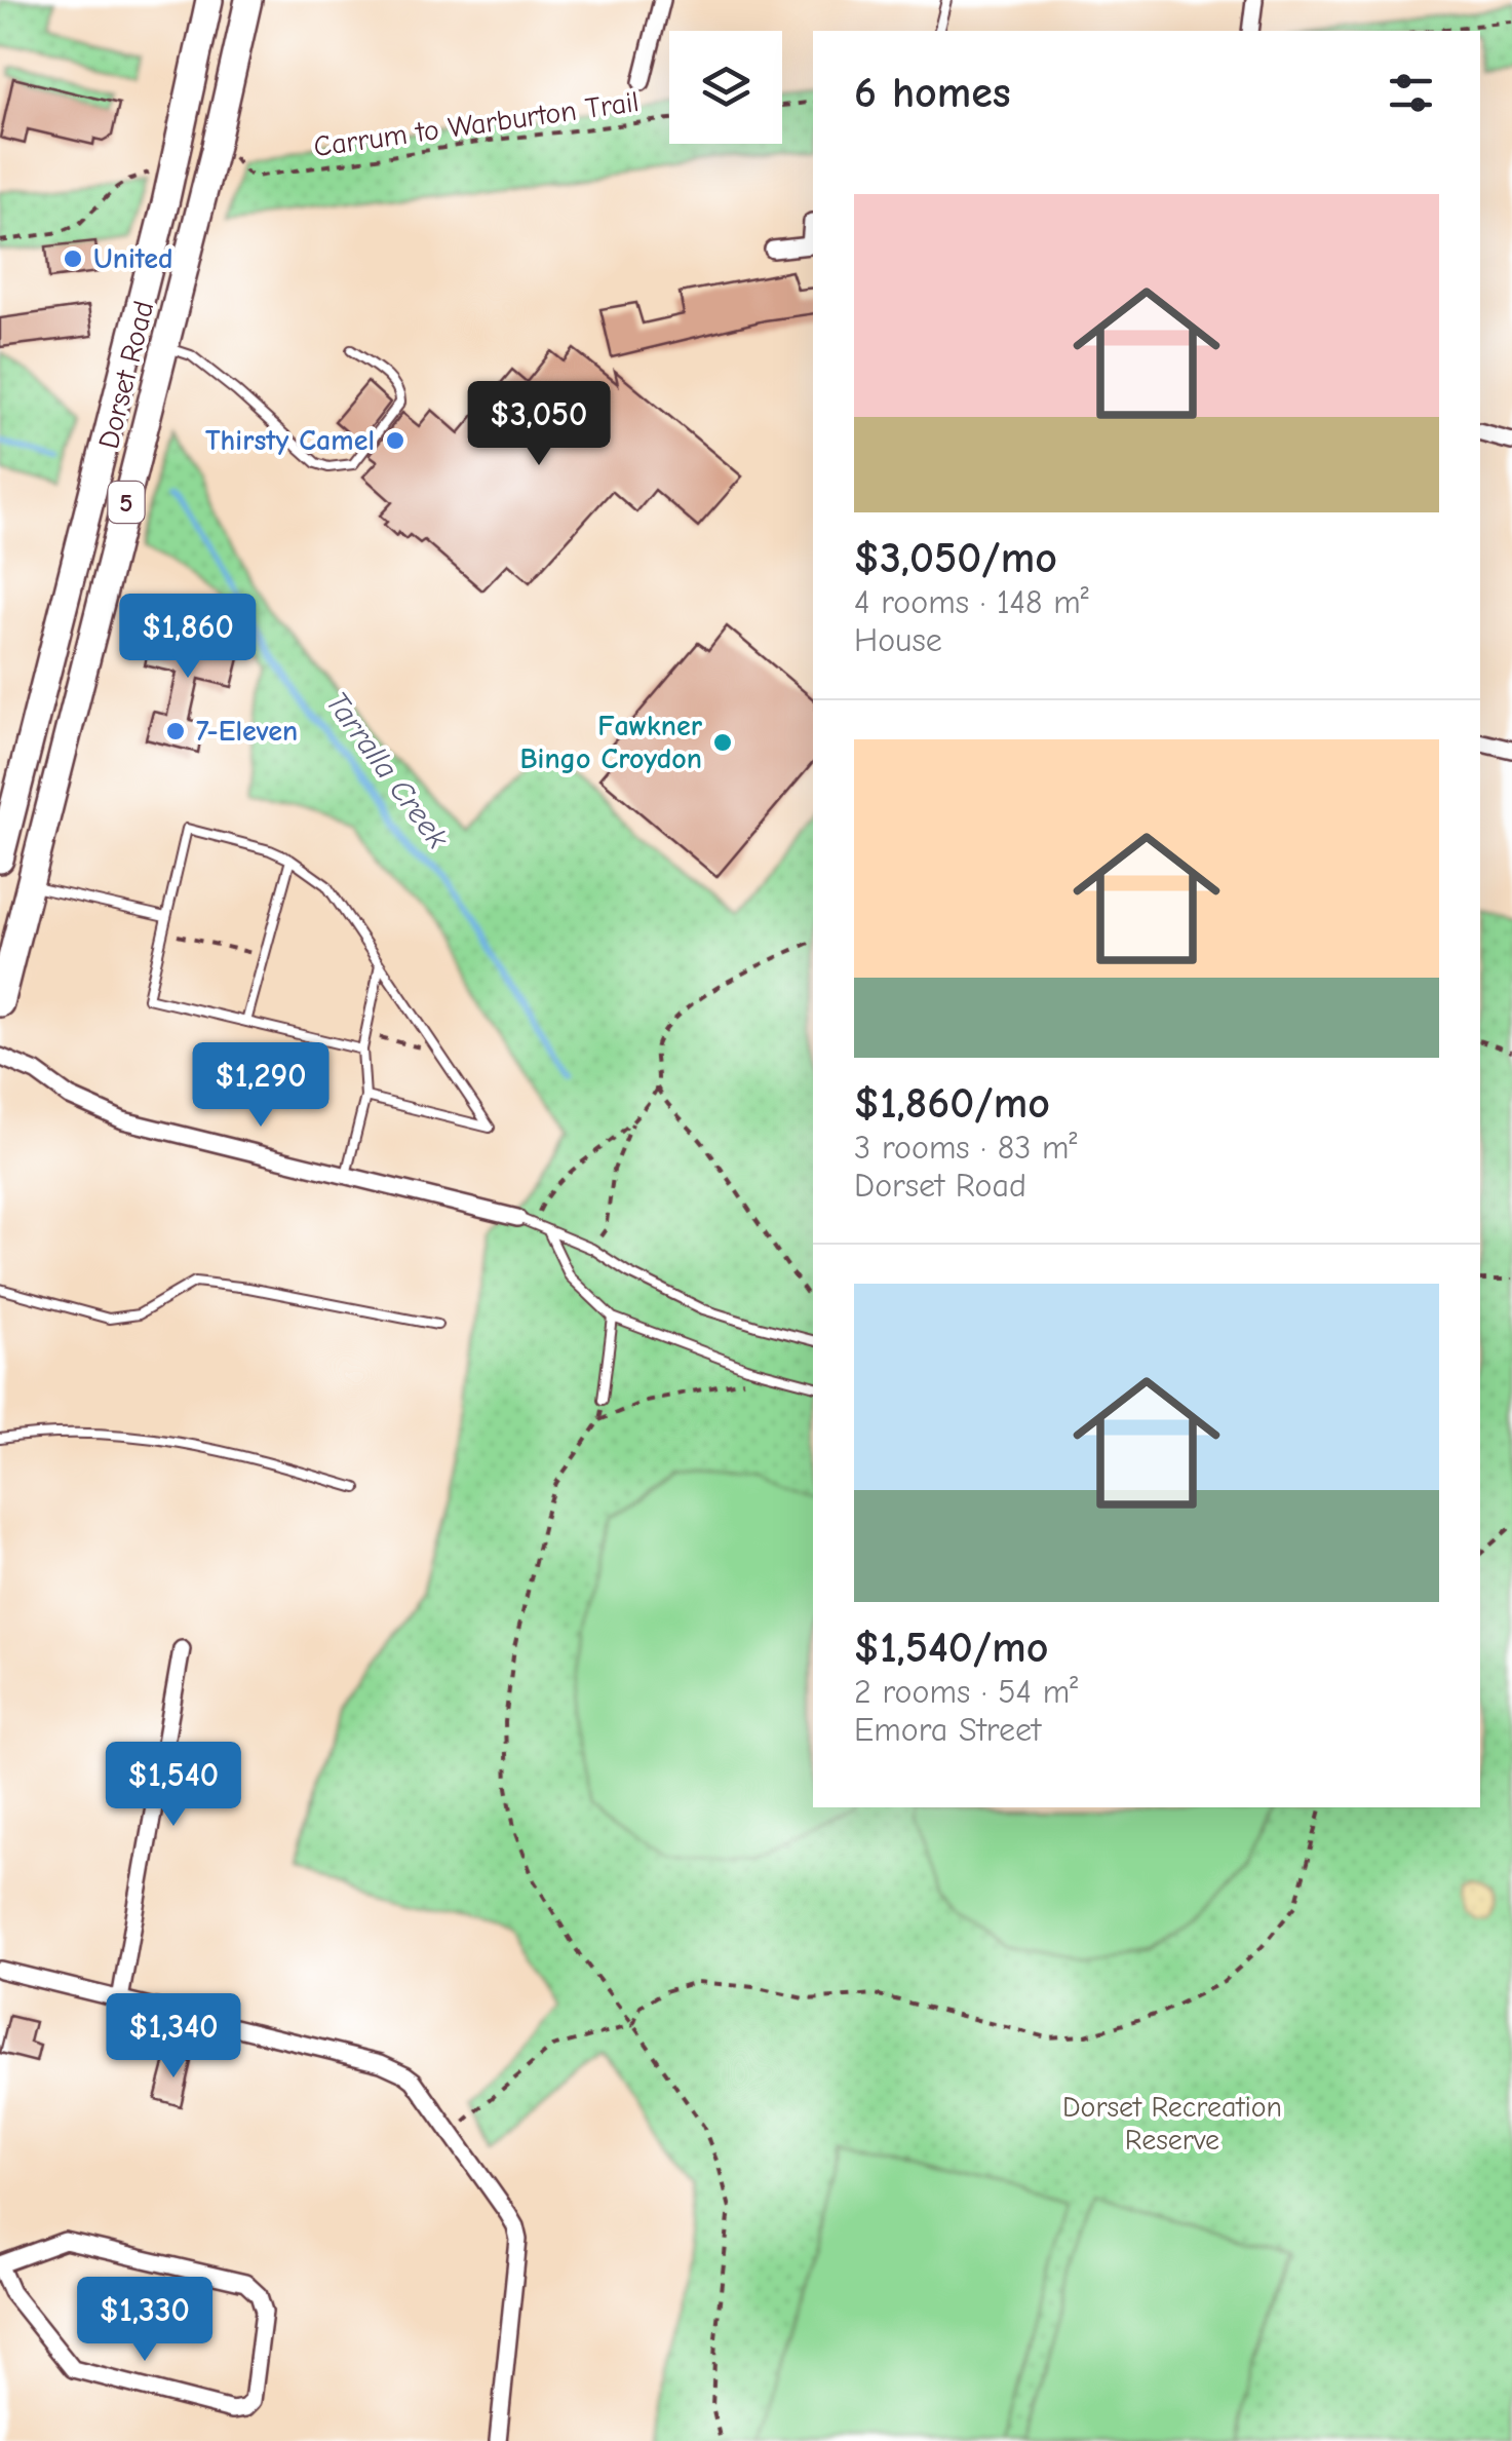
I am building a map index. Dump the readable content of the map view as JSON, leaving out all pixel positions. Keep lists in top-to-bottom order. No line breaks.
{"streets":{"main road":["Dorset Road","5"],"path":["Carrum to Warburton Trail"]},"water":["Tarralla Creek"],"parks":["Dorset Recreation Reserve"],"places":["United","Thirsty Camel","7-Eleven","Fawkner Bingo Croydon"],"page":{"heading":"6 homes","list":[{"name":"$3,050/mo","note":"4 rooms · 148 m² · House"},{"name":"$1,860/mo","note":"3 rooms · 83 m² · Dorset Road"},{"name":"$1,540/mo","note":"2 rooms · 54 m² · Emora Street"}],"price":["$3,050","$1,860","$1,290","$1,540","$1,340","$1,330"]}}
